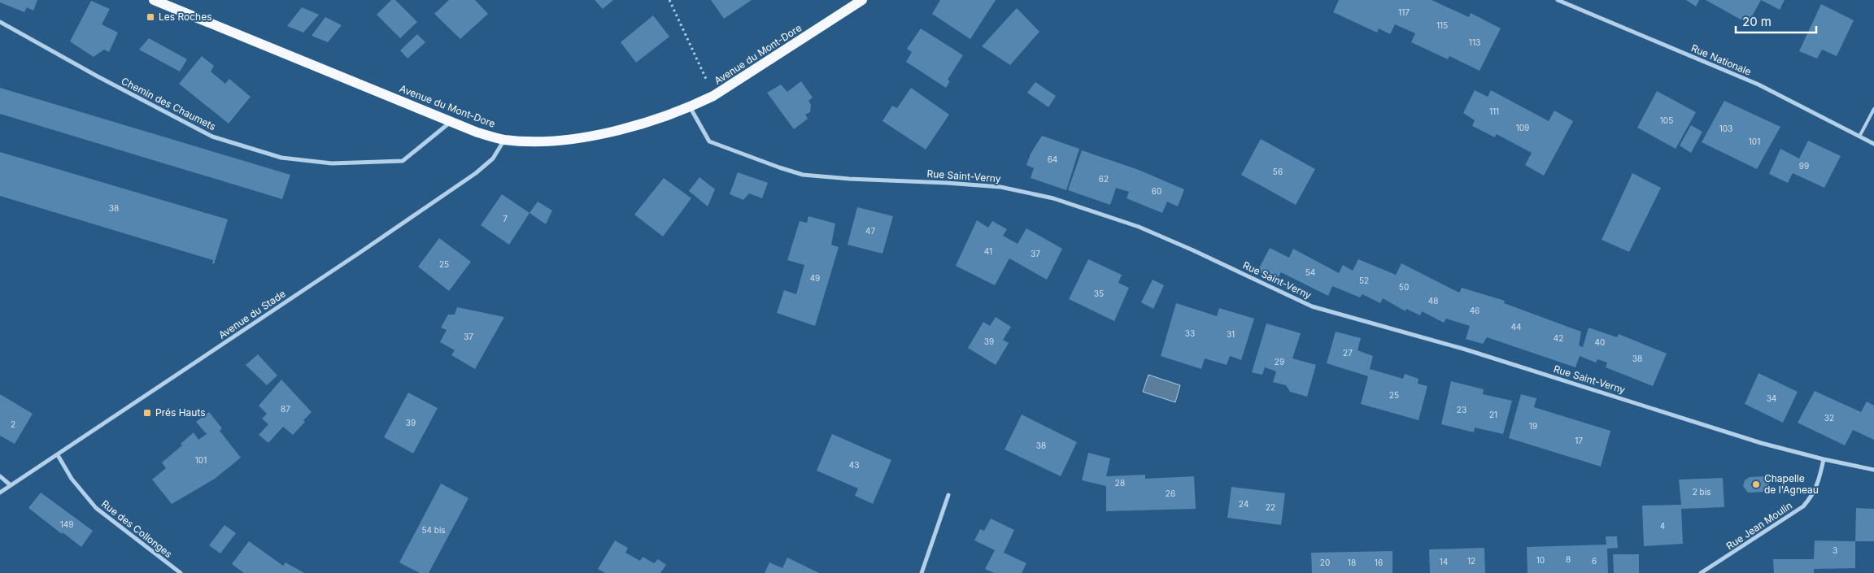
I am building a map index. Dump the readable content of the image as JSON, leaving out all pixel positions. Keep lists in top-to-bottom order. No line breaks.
{"streets":{"main road":["Avenue du Mont-Dore"],"street":["Rue Nationale","Chemin des Chaumets","Rue Saint-Verny","Avenue du Stade","Rue Jean Moulin","Rue des Collonges"]},"crossings":[["Avenue du Mont-Dore","Chemin des Chaumets"],["Avenue du Mont-Dore","Rue Saint-Verny"],["Avenue du Mont-Dore","Avenue du Stade"],["Rue Saint-Verny","Rue Jean Moulin"],["Avenue du Stade","Rue des Collonges"]],"places":{"transit":["Les Roches","Prés Hauts"],"other":["Chapelle de l'Agneau"]},"house_numbers":["117","115","113","111","105","109","103","101","64","99","56","62","60","38","7","47","41","37","25","54","49","52","50","35","48","46","44","33","31","37","42","39","40","27","38","29","25","34","87","23","21","32","39","2","19","17","38","101","43","28","2 bis","26","24","22","149","4","54 bis","3","8","10","12","6","14","20","18","16"],"scale_bar":"20 m"}
